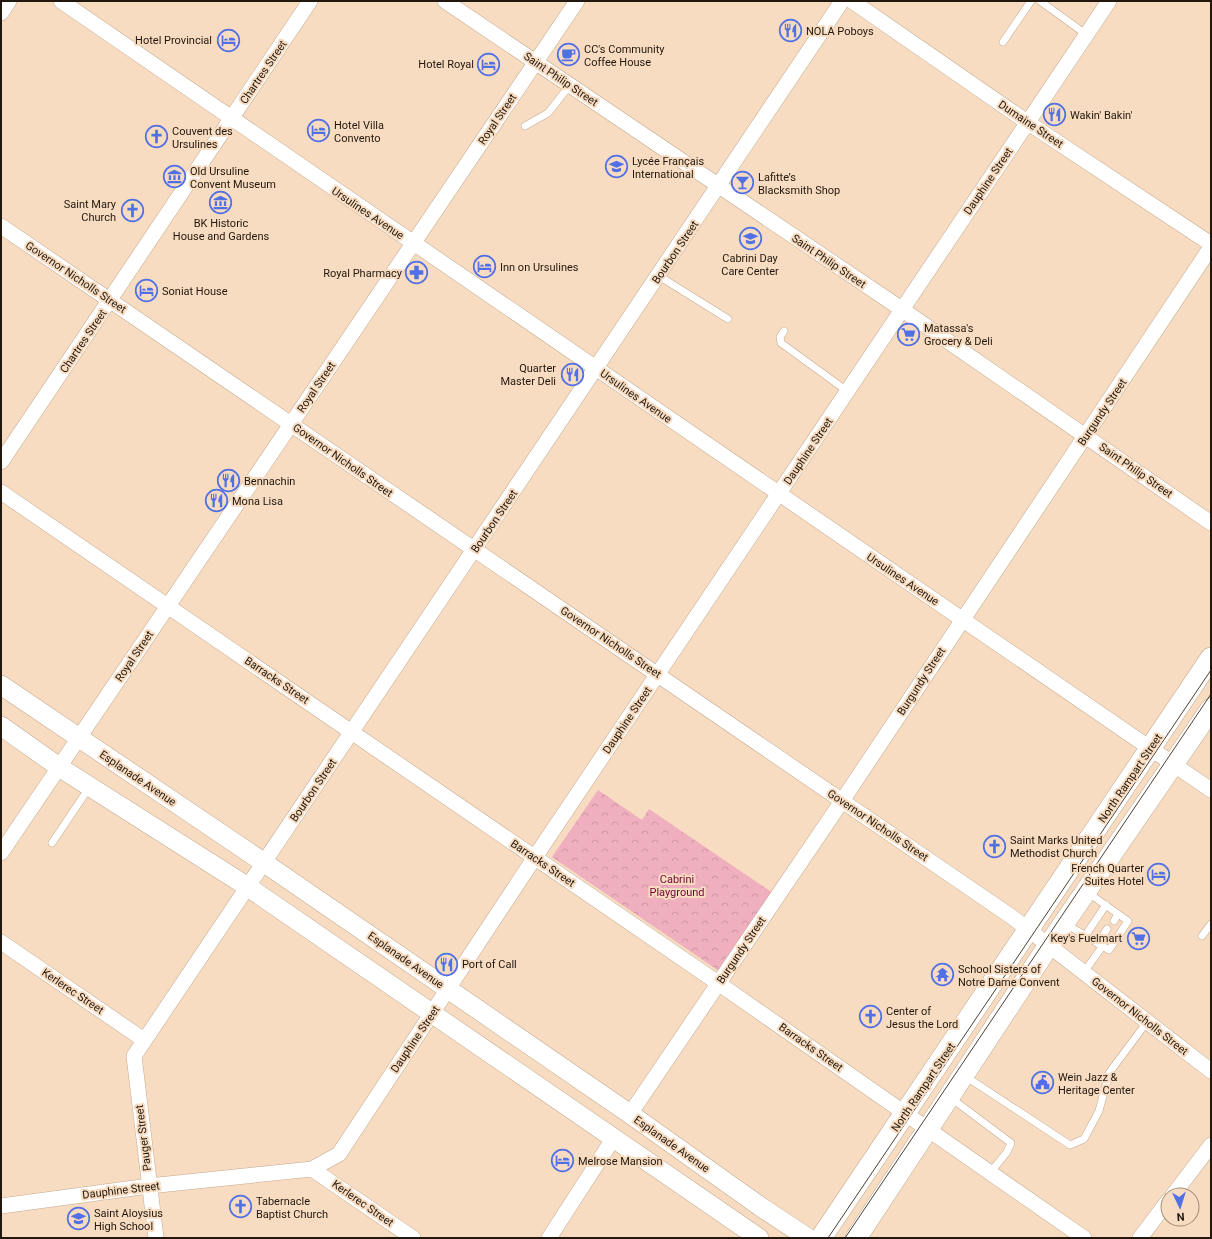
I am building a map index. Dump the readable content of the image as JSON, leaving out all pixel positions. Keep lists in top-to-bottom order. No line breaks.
{"streets":{"main road":["North Rampart Street"],"street":["Chartres Street","Saint Philip Street","Royal Street","Dumaine Street","Dauphine Street","Ursulines Avenue","Bourbon Street","Governor Nicholls Street","Burgundy Street","Barracks Street","Esplanade Avenue","Kerlerec Street","Pauger Street"]},"crossings":[["Chartres Street","Ursulines Avenue"],["Chartres Street","Governor Nicholls Street"],["Saint Philip Street","Royal Street"],["Saint Philip Street","Dauphine Street"],["Saint Philip Street","Bourbon Street"],["Saint Philip Street","Burgundy Street"],["Royal Street","Ursulines Avenue"],["Royal Street","Governor Nicholls Street"],["Royal Street","Barracks Street"],["Royal Street","Esplanade Avenue"],["Dumaine Street","Dauphine Street"],["Dumaine Street","Burgundy Street"],["Dauphine Street","Ursulines Avenue"],["Dauphine Street","Governor Nicholls Street"],["Dauphine Street","Barracks Street"],["Dauphine Street","Esplanade Avenue"],["Dauphine Street","Kerlerec Street"],["Dauphine Street","Pauger Street"],["Ursulines Avenue","Bourbon Street"],["Ursulines Avenue","Burgundy Street"],["Ursulines Avenue","North Rampart Street"],["Bourbon Street","Governor Nicholls Street"],["Bourbon Street","Barracks Street"],["Bourbon Street","Esplanade Avenue"],["Bourbon Street","Kerlerec Street"],["Bourbon Street","Pauger Street"],["Governor Nicholls Street","Burgundy Street"],["Governor Nicholls Street","North Rampart Street"],["Burgundy Street","Barracks Street"],["Burgundy Street","Esplanade Avenue"],["Barracks Street","North Rampart Street"],["Kerlerec Street","Pauger Street"]],"parks":["Cabrini Playground"],"places":{"restaurant":["NOLA Poboys","Wakin' Bakin'","Quarter Master Deli","Bennachin","Mona Lisa","Port of Call"],"hotel":["Hotel Provincial","Hotel Royal","Hotel Villa Convento","Inn on Ursulines","Soniat House","French Quarter Suites Hotel","Melrose Mansion"],"cafe":["CC's Community Coffee House"],"church":["Couvent des Ursulines","Saint Mary Church","Saint Marks United Methodist Church","Center of Jesus the Lord","Tabernacle Baptist Church"],"school or university":["Lycée Français International","Cabrini Day Care Center","Saint Aloysius High School"],"museum":["Old Ursuline Convent Museum","BK Historic House and Gardens"],"bar":["Lafitte’s Blacksmith Shop"],"pharmacy":["Royal Pharmacy"],"supermarket":["Matassa's Grocery & Deli","Key's Fuelmart"],"temple":["School Sisters of Notre Dame Convent"],"public building":["Wein Jazz & Heritage Center"]},"north":"bottom"}
